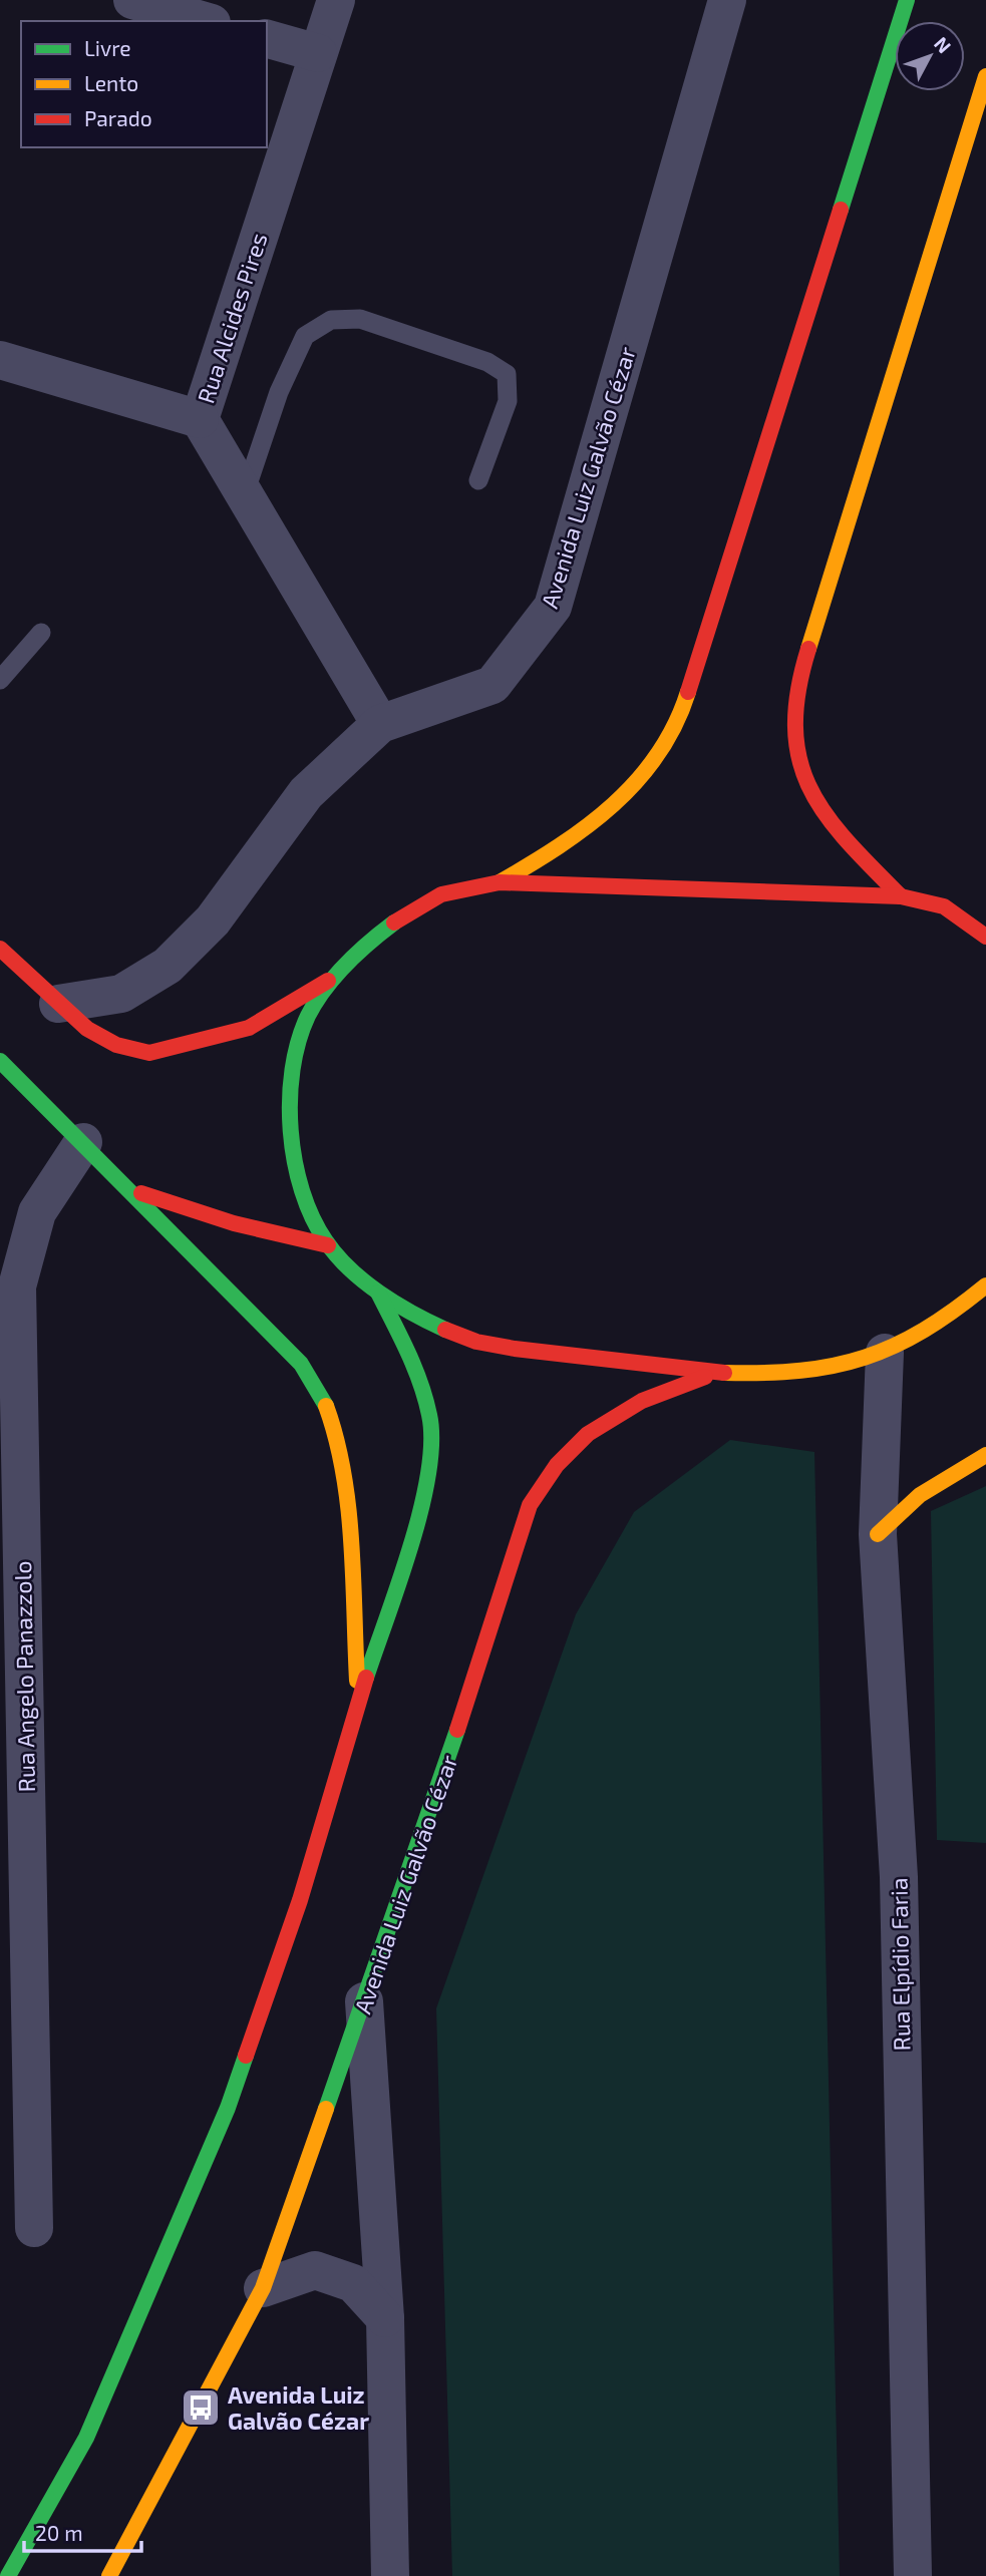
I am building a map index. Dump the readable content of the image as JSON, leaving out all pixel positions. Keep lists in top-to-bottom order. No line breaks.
{"streets":{"main road":["Avenida Luiz Galvão Cézar"],"street":["Rua Alcides Pires","Rua Angelo Panazzolo","Rua Elpídio Faria"]},"crossings":[["Rua Alcides Pires","Avenida Luiz Galvão Cézar"],["Avenida Luiz Galvão Cézar","Rua Elpídio Faria"]],"places":{"bus stop":["Avenida Luiz Galvão Cézar"]},"legend":["Livre","Lento","Parado"],"scale_bar":"20 m","north":"top right"}
